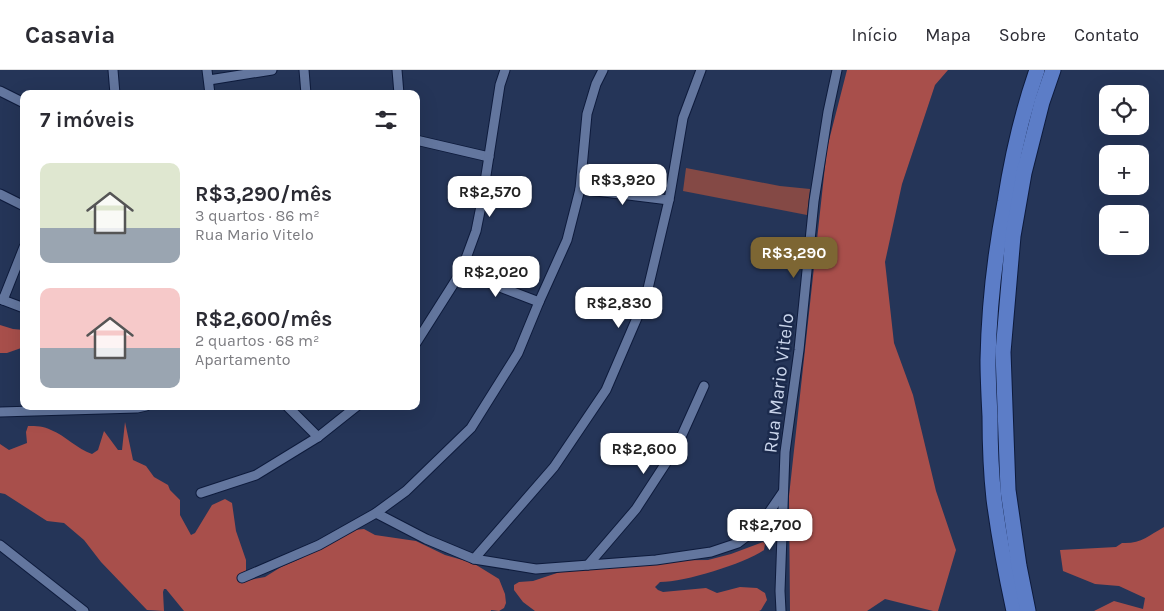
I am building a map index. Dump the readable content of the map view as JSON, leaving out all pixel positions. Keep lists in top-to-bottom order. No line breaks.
{"streets":{"street":["Rua Mario Vitelo"]},"page":{"header":"Casavia","nav":["Início","Mapa","Sobre","Contato"],"map_buttons":["+","−"],"heading":"7 imóveis","list":[{"name":"R$3,290/mês","note":"3 quartos · 86 m² · Rua Mario Vitelo"},{"name":"R$2,600/mês","note":"2 quartos · 68 m² · Apartamento"}],"price":["R$3,920","R$2,570","R$3,290","R$2,020","R$2,830","R$2,600","R$2,700"]}}
